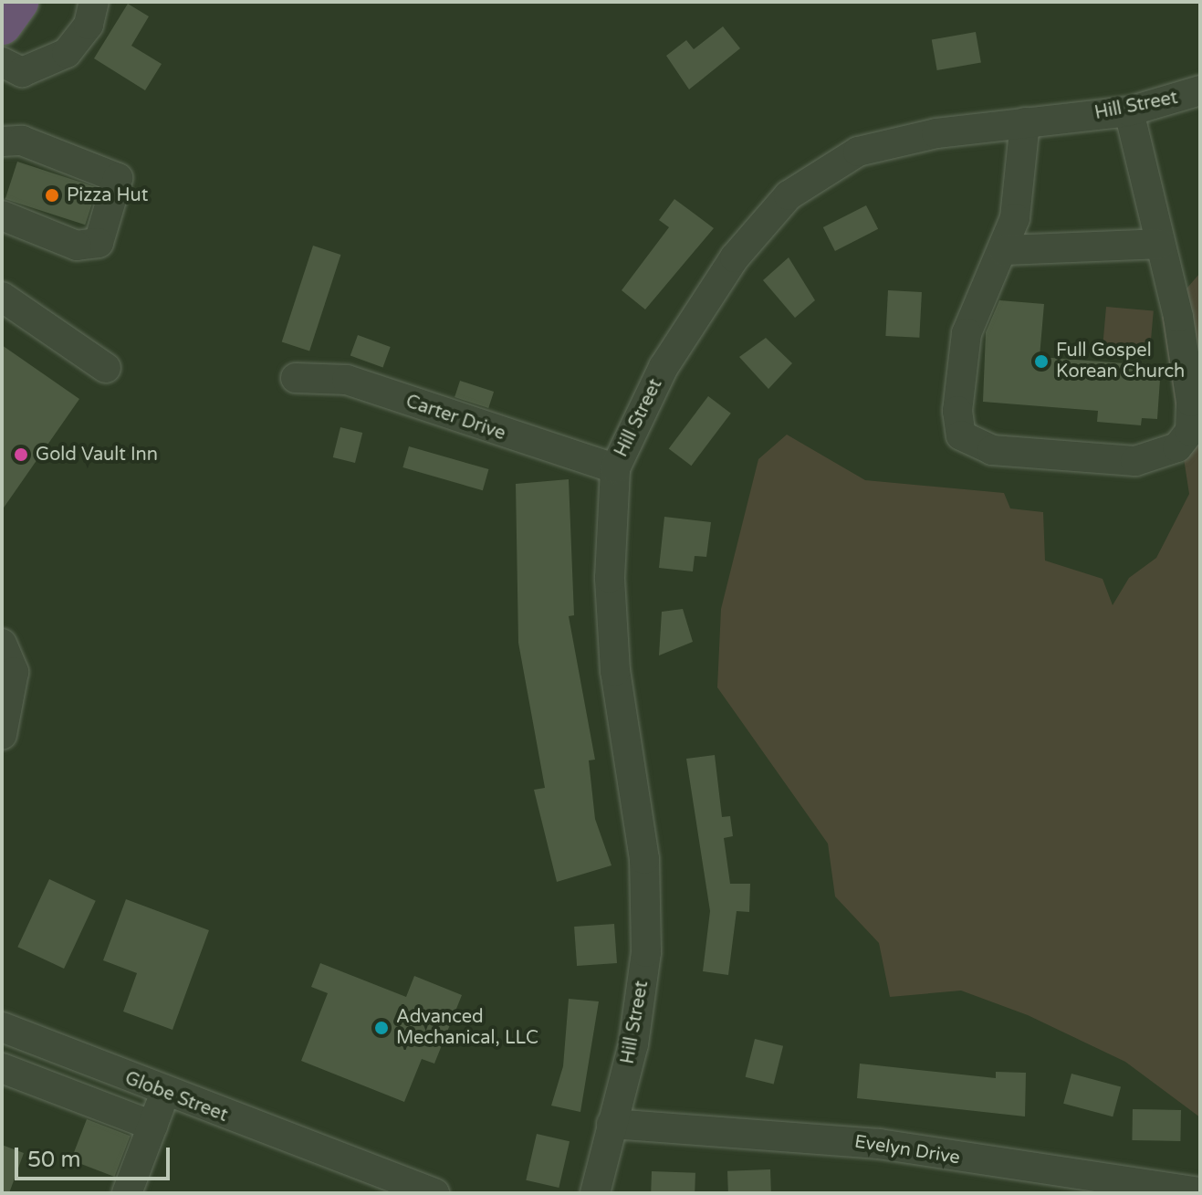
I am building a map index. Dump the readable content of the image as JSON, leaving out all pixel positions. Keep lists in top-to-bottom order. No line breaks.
{"streets":{"street":["Hill Street","Carter Drive","Globe Street","Evelyn Drive"]},"crossings":[["Hill Street","Carter Drive"],["Hill Street","Evelyn Drive"]],"places":["Pizza Hut","Full Gospel Korean Church","Gold Vault Inn","Advanced Mechanical, LLC"],"scale_bar":"50 m"}
